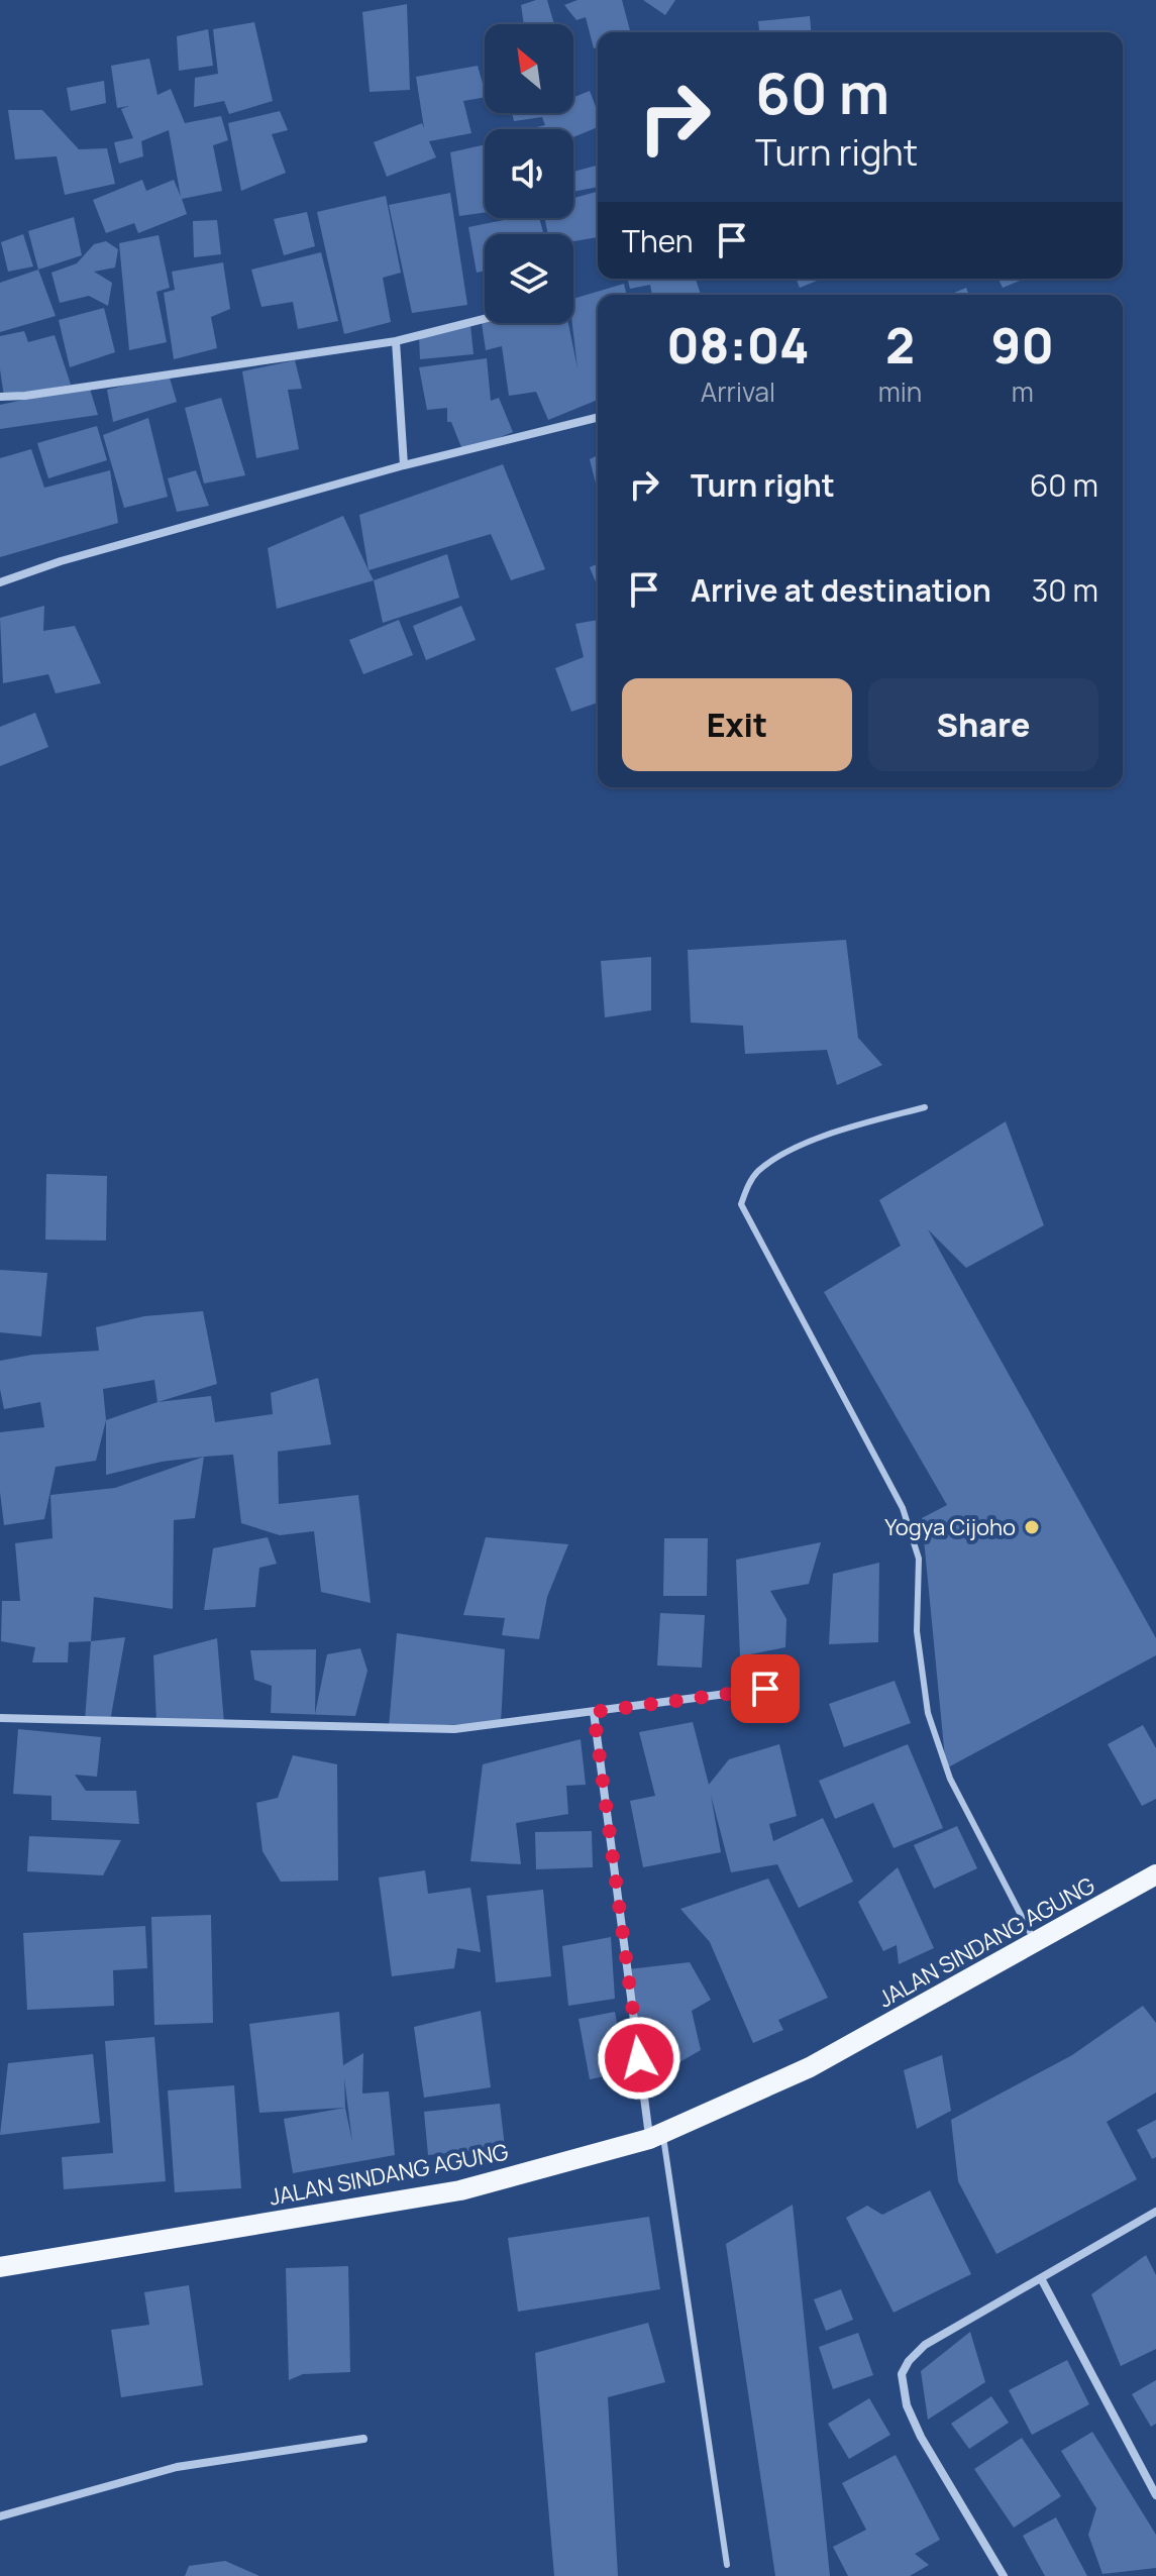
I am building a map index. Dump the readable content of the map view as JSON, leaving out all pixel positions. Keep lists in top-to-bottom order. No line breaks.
{"streets":{"main road":["JALAN SINDANG AGUNG"]},"places":["Yogya Cijoho"],"north":"top left","page":{"turn":["60 m","Turn right"],"then":"Then","eta":["08:04","Arrival","2","min","90","m"],"list":[{"name":"Turn right","value":"60 m"},{"name":"Arrive at destination","value":"30 m"}],"buttons":["Exit","Share"]}}
